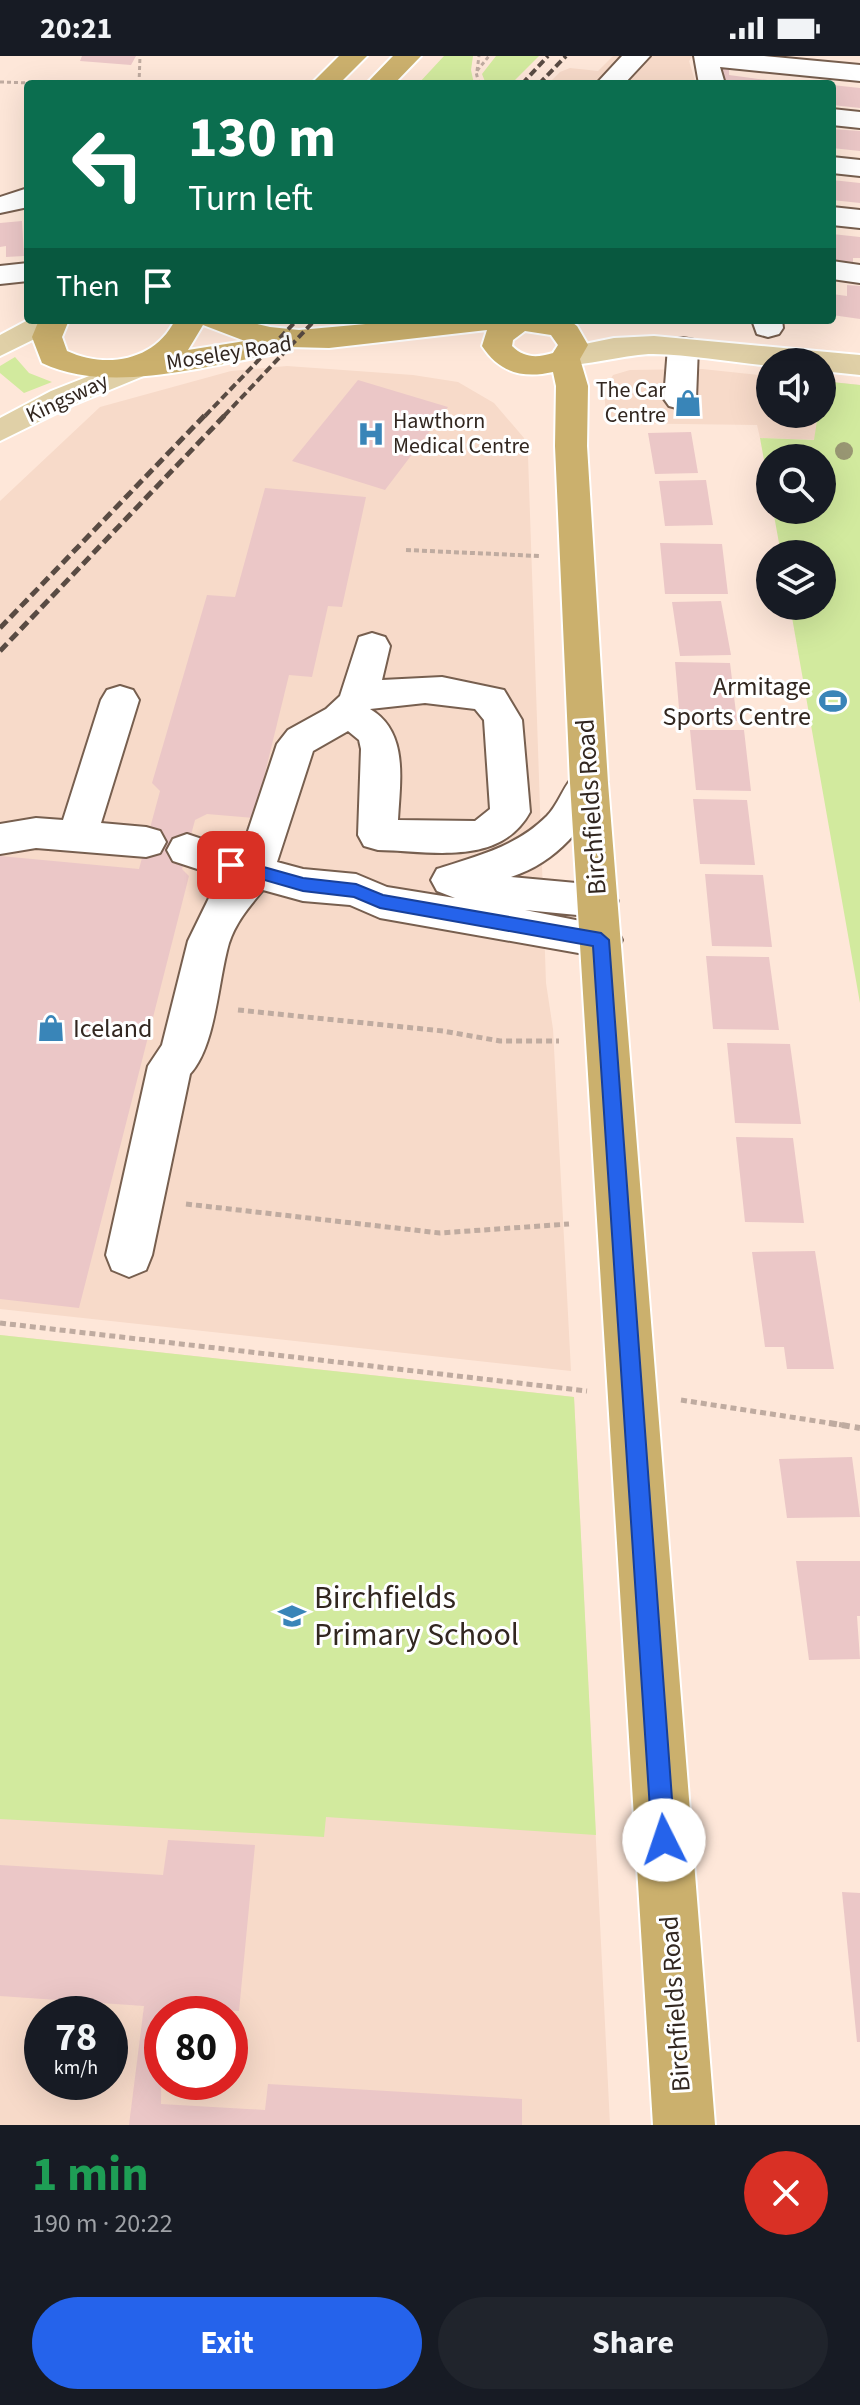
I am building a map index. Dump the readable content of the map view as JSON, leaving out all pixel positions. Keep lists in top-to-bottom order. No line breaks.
{"streets":{"highway":["Moseley Road","Birchfields Road"],"main road":["Kingsway"]},"crossings":[["Moseley Road","Kingsway"]],"places":{"shop":["The Car Centre","Iceland"],"hospital":["Hawthorn Medical Centre"],"sports":["Armitage Sports Centre"],"school or university":["Birchfields Primary School"]},"page":{"status":"20:21","turn":["130 m","Turn left"],"then":"Then","speed":"78 km/h","limit":"80","heading":["1 min","190 m · 20:22"],"buttons":["Exit","Share"]}}
